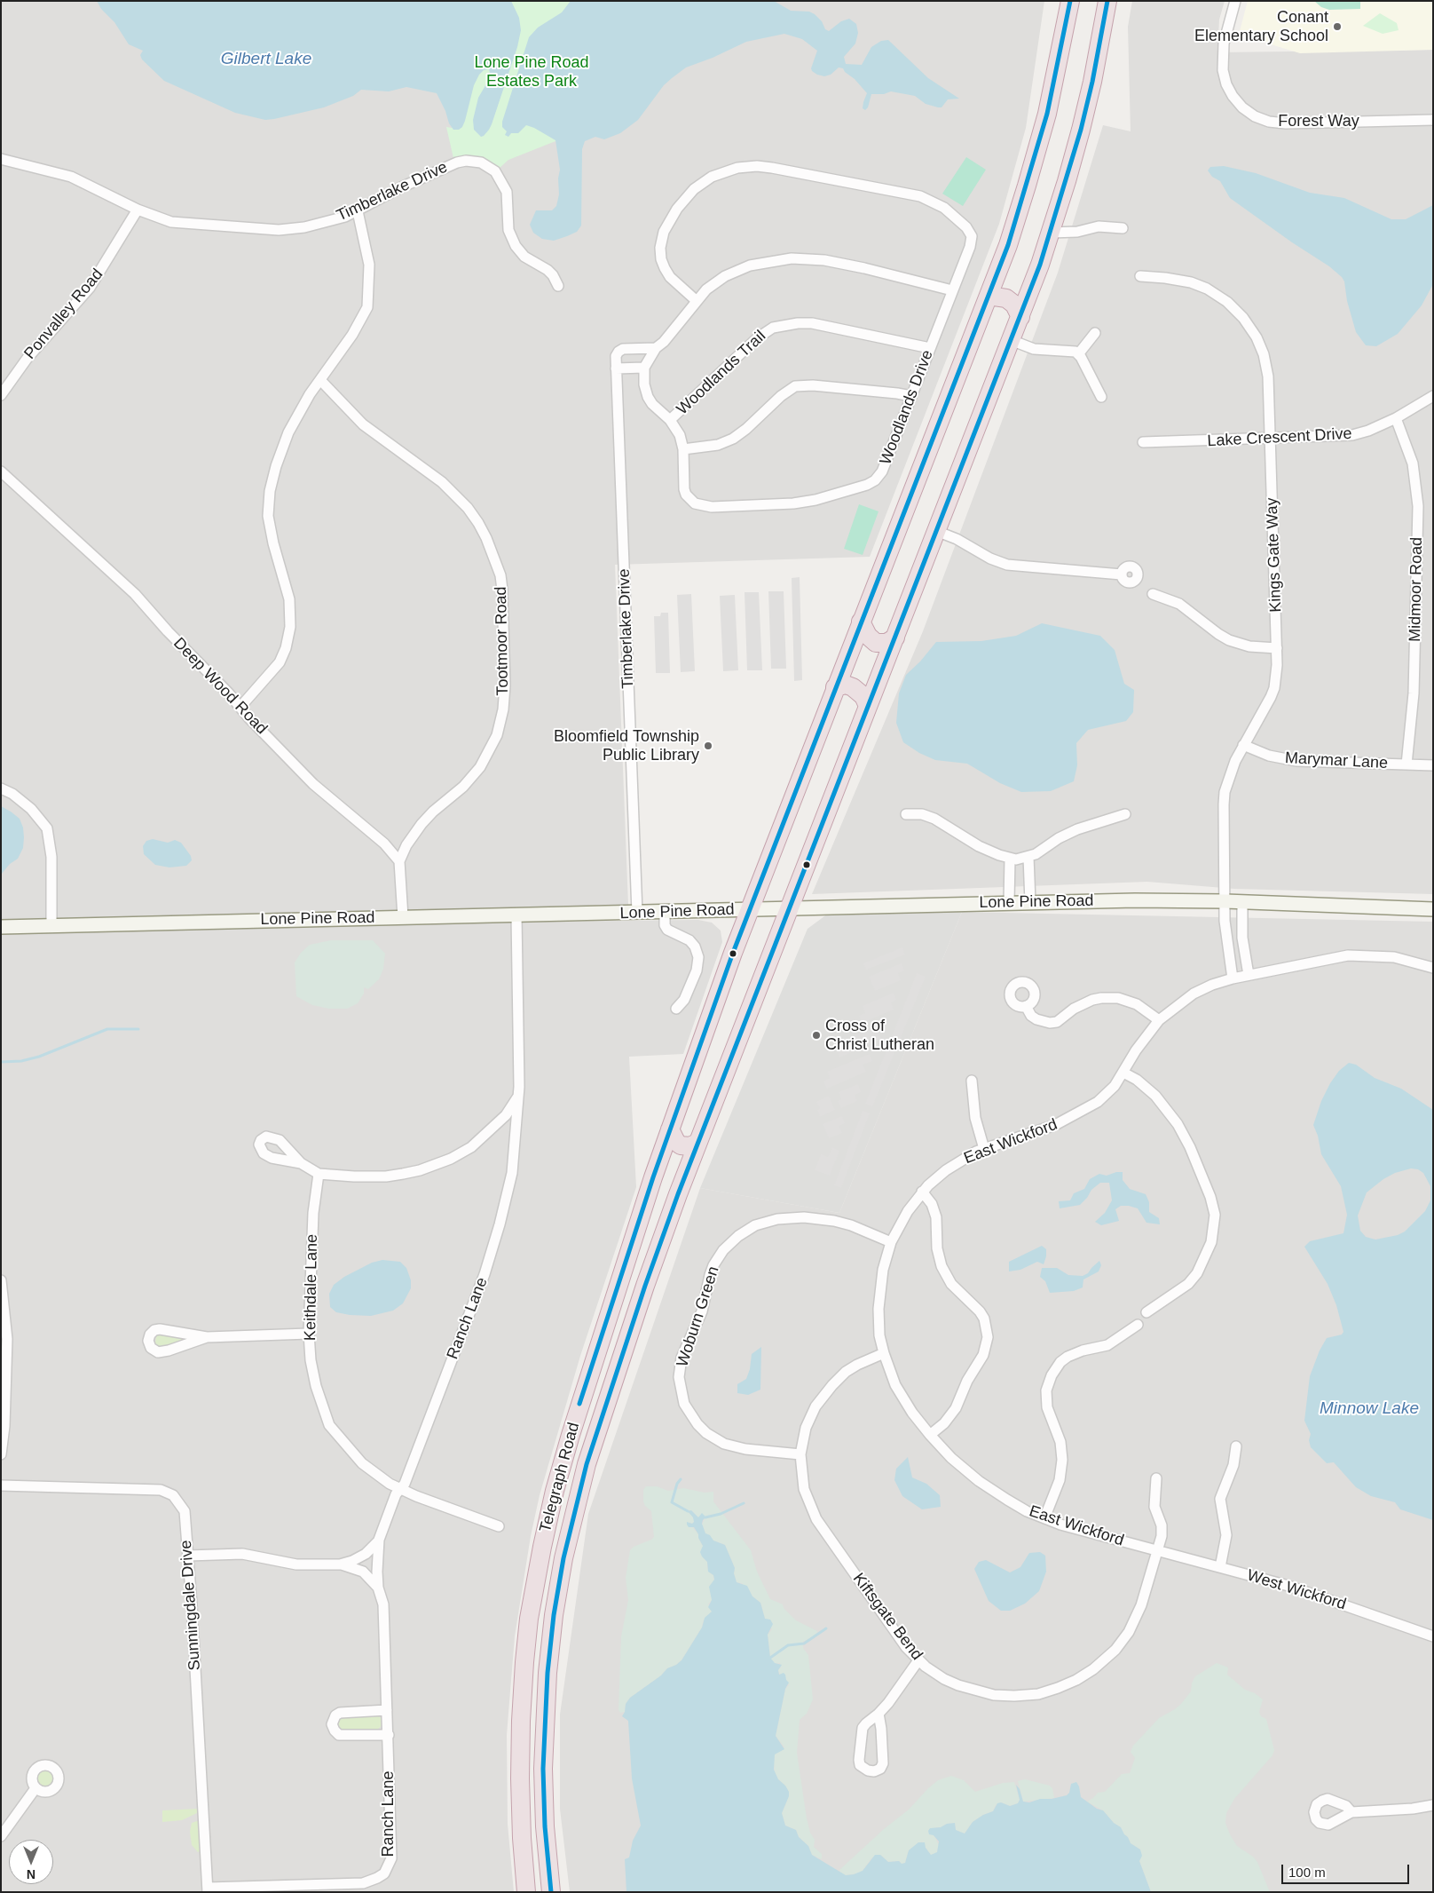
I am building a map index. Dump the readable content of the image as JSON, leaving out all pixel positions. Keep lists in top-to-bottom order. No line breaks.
{"streets":{"highway":["Telegraph Road"],"street":["Forest Way","Timberlake Drive","Ponvalley Road","Woodlands Trail","Woodlands Drive","Lake Crescent Drive","Kings Gate Way","Midmoor Road","Tootmoor Road","Deep Wood Road","Marymar Lane","Lone Pine Road","East Wickford","Keithdale Lane","Woburn Green","Ranch Lane","West Wickford","Sunningdale Drive","Kiftsgate Bend"]},"crossings":[["Timberlake Drive","Ponvalley Road"],["Timberlake Drive","Lone Pine Road"],["Woodlands Trail","Woodlands Drive"],["Lake Crescent Drive","Kings Gate Way"],["Lake Crescent Drive","Midmoor Road"],["Kings Gate Way","Marymar Lane"],["Kings Gate Way","Lone Pine Road"],["Midmoor Road","Marymar Lane"],["Tootmoor Road","Deep Wood Road"],["Lone Pine Road","Ranch Lane"],["Lone Pine Road","Telegraph Road"],["East Wickford","Woburn Green"],["East Wickford","West Wickford"],["East Wickford","Kiftsgate Bend"],["Keithdale Lane","Ranch Lane"],["Woburn Green","Kiftsgate Bend"],["Ranch Lane","Sunningdale Drive"],["West Wickford","Kiftsgate Bend"]],"water":["Gilbert Lake","Minnow Lake"],"parks":["Lone Pine Road Estates Park"],"places":["Conant Elementary School","Bloomfield Township Public Library","Cross of Christ Lutheran"],"scale_bar":"100 m","north":"bottom"}
